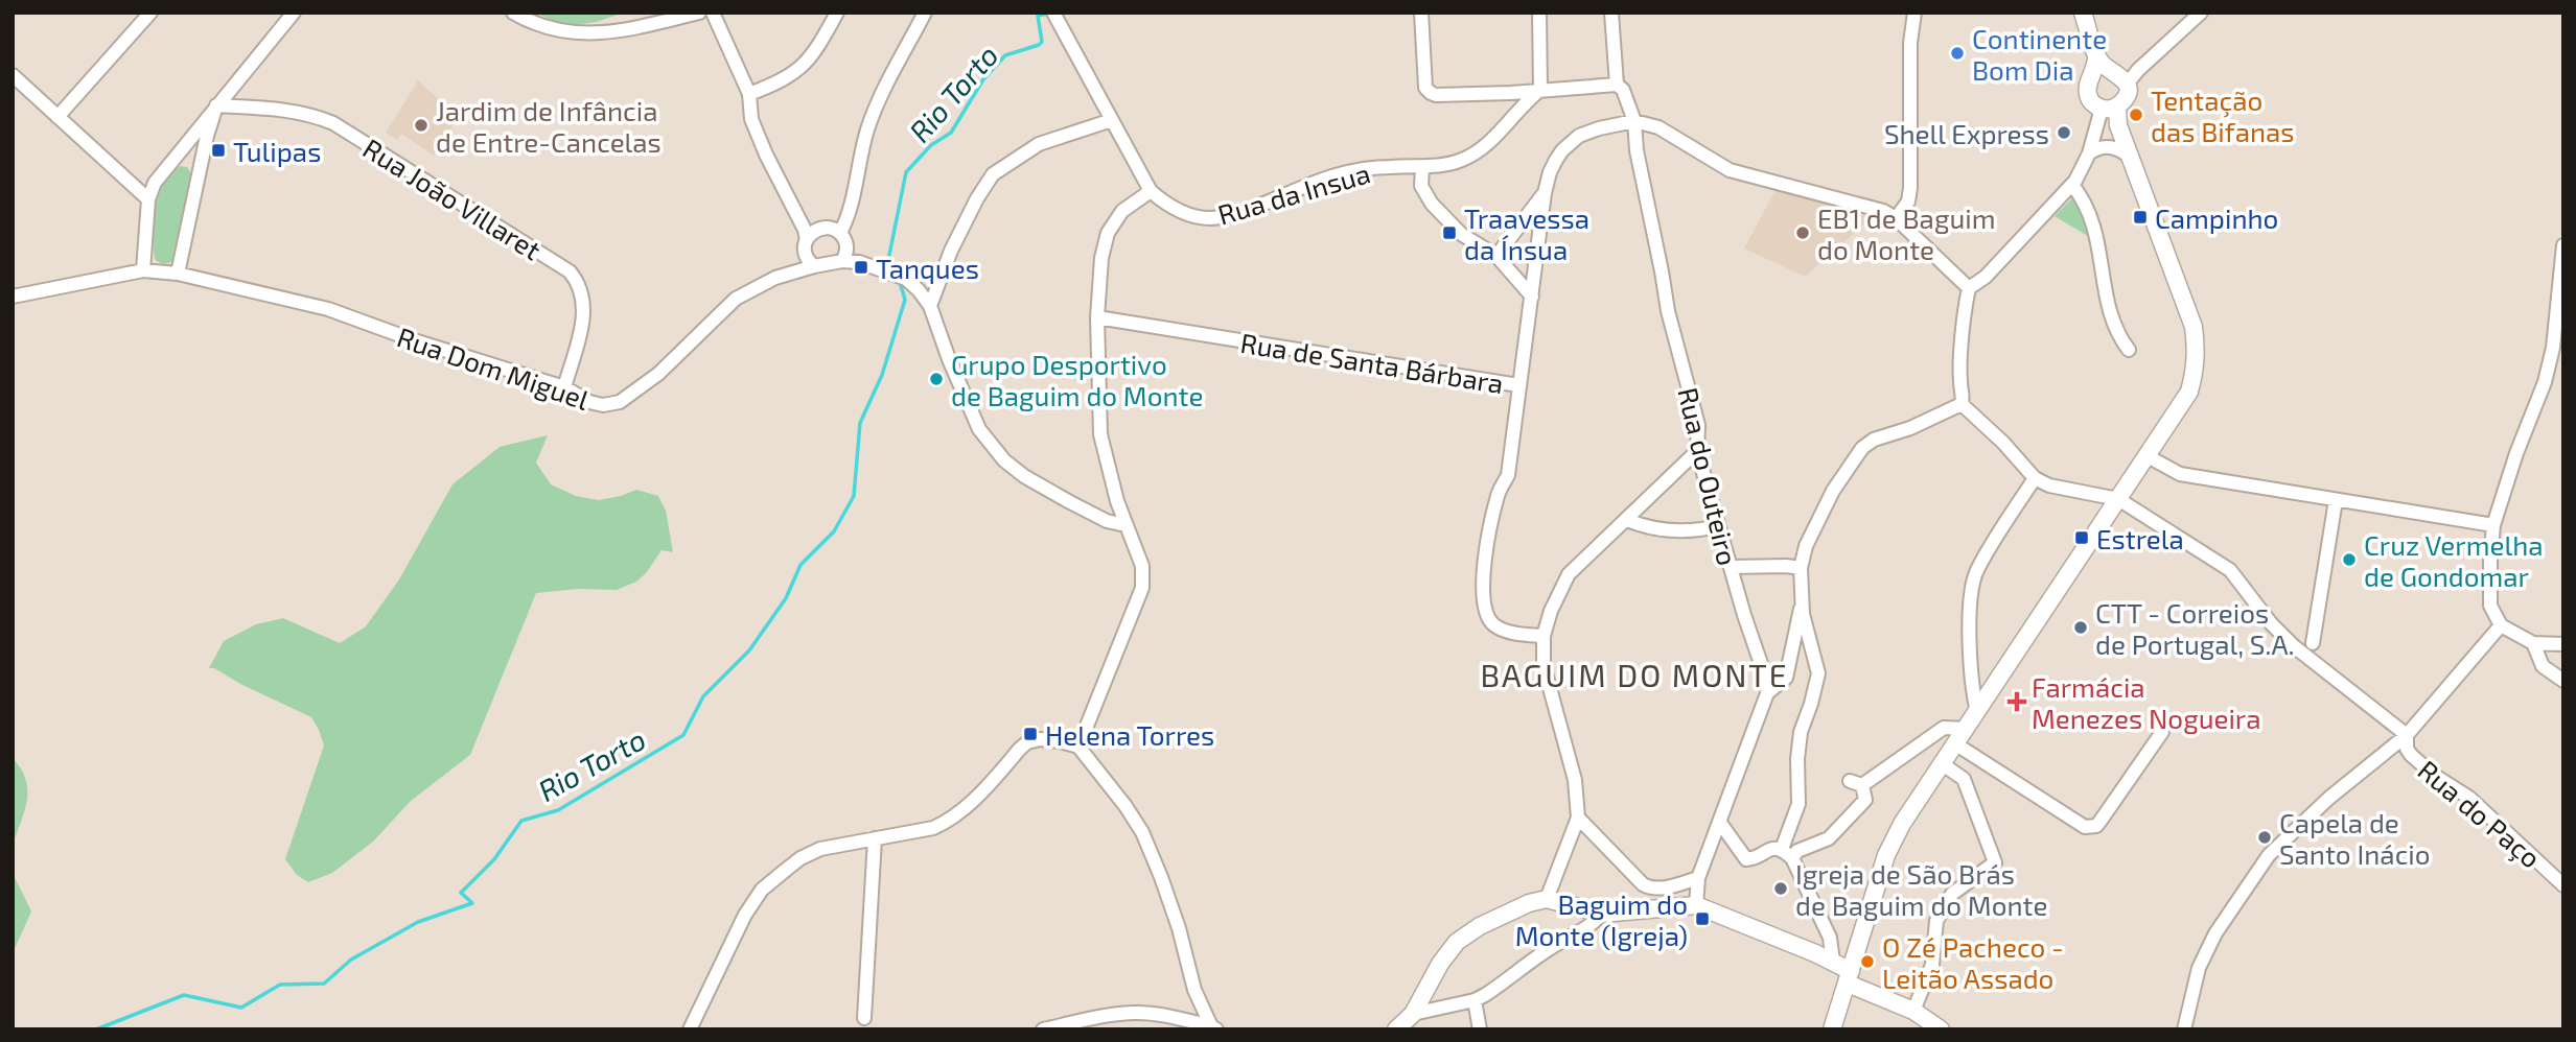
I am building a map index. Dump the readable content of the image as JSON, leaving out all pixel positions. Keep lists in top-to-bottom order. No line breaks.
{"streets":{"street":["Rua da Insua","Rua João Villaret","Rua de Santa Bárbara","Rua Dom Miguel","Rua do Outeiro","Rua do Paço"]},"crossings":[["Rua João Villaret","Rua Dom Miguel"]],"districts":["BAGUIM DO MONTE"],"water":["Rio Torto"],"places":{"other":["Continente Bom Dia","Tentação das Bifanas","Jardim de Infância de Entre-Cancelas","Shell Express","EB1 de Baguim do Monte","Grupo Desportivo de Baguim do Monte","Cruz Vermelha de Gondomar","CTT - Correios de Portugal, S.A.","Capela de Santo Inácio","Igreja de São Brás de Baguim do Monte","O Zé Pacheco - Leitão Assado"],"transit":["Tulipas","Campinho","Traavessa da Ínsua","Tanques","Estrela","Helena Torres","Baguim do Monte (Igreja)"],"health":["Farmácia Menezes Nogueira"]}}
